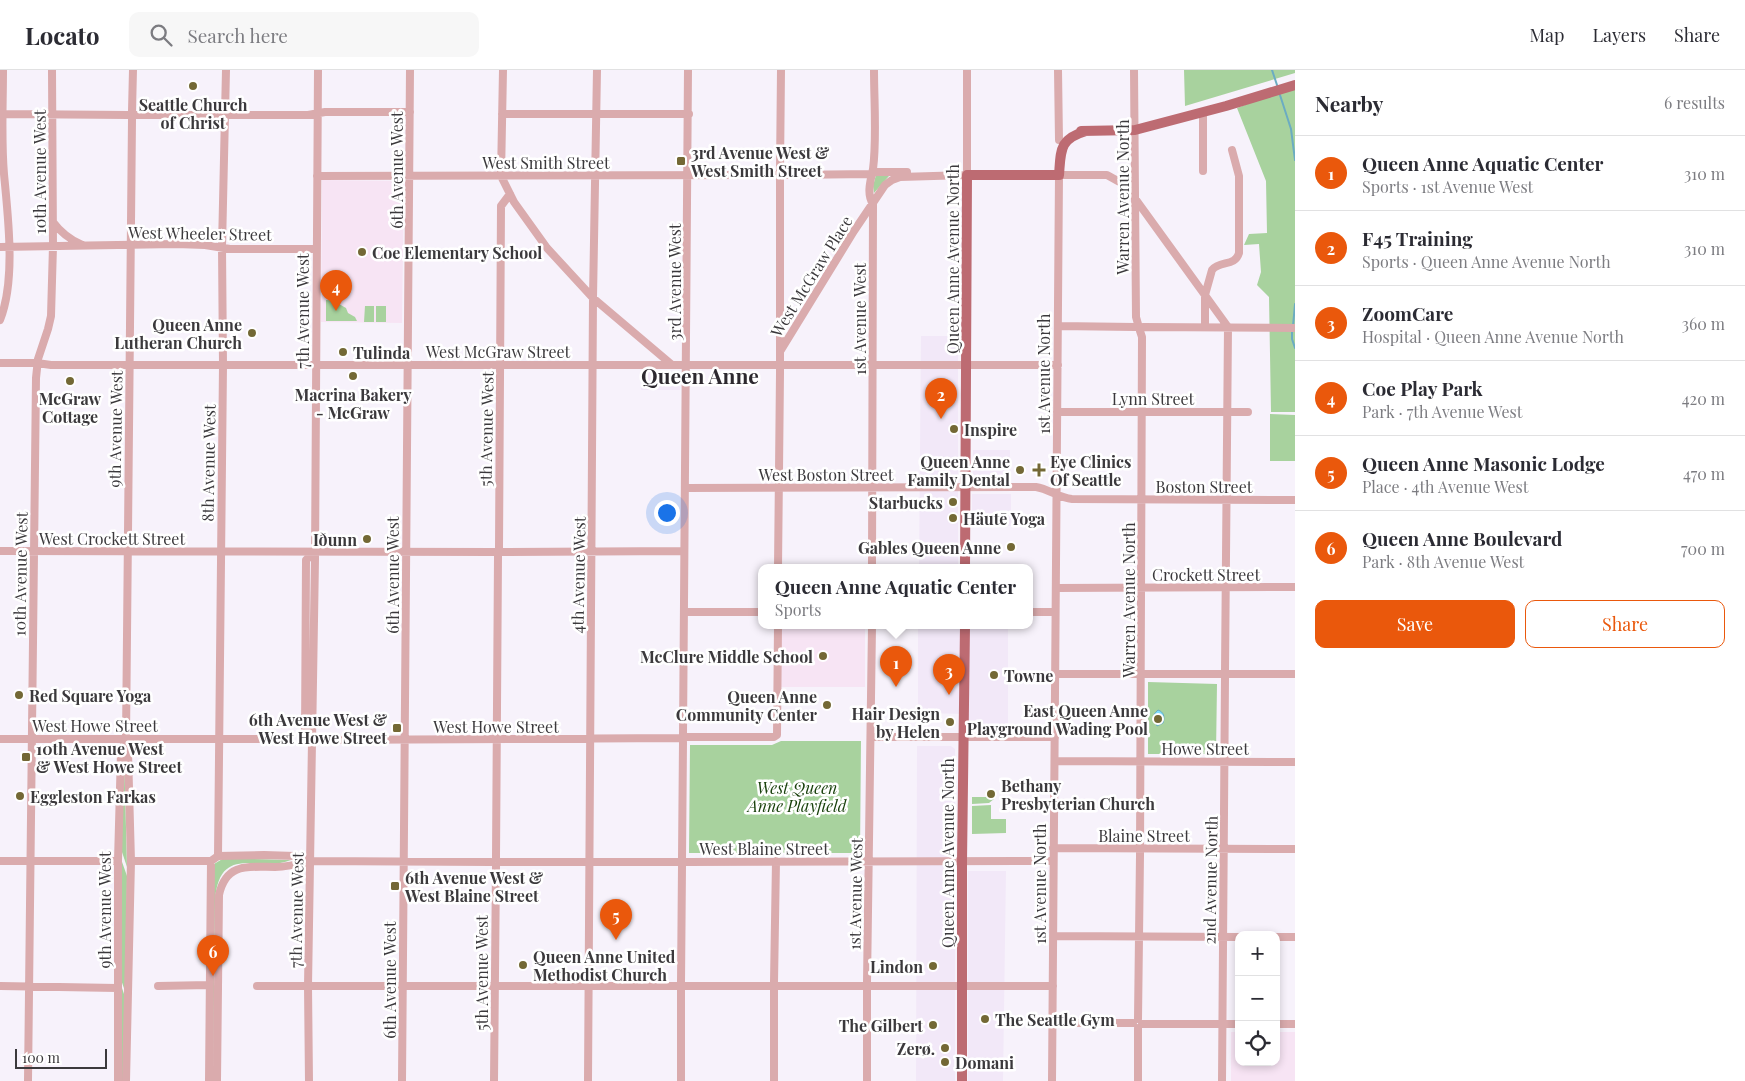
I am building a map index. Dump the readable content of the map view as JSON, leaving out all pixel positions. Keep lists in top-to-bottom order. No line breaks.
{"streets":{"main road":["Queen Anne Avenue North","1st Avenue North"],"street":["West Smith Street","6th Avenue West","10th Avenue West","Warren Avenue North","West Wheeler Street","West McGraw Place","3rd Avenue West","7th Avenue West","1st Avenue West","West McGraw Street","Lynn Street","9th Avenue West","5th Avenue West","8th Avenue West","West Boston Street","Boston Street","West Crockett Street","Crockett Street","4th Avenue West","West Howe Street","Howe Street","Blaine Street","West Blaine Street","2nd Avenue North"]},"crossings":[["West Smith Street","6th Avenue West"],["West Smith Street","Queen Anne Avenue North"],["West Smith Street","West McGraw Place"],["West Smith Street","3rd Avenue West"],["West Smith Street","7th Avenue West"],["West Smith Street","1st Avenue West"],["West Smith Street","4th Avenue West"],["6th Avenue West","West McGraw Street"],["6th Avenue West","West Crockett Street"],["6th Avenue West","West Howe Street"],["6th Avenue West","West Blaine Street"],["10th Avenue West","West Wheeler Street"],["10th Avenue West","West McGraw Street"],["10th Avenue West","West Crockett Street"],["10th Avenue West","West Howe Street"],["Warren Avenue North","Lynn Street"],["Warren Avenue North","Boston Street"],["Warren Avenue North","Crockett Street"],["Warren Avenue North","Howe Street"],["Warren Avenue North","Blaine Street"],["West Wheeler Street","7th Avenue West"],["West Wheeler Street","9th Avenue West"],["West Wheeler Street","8th Avenue West"],["Queen Anne Avenue North","West McGraw Street"],["Queen Anne Avenue North","West Boston Street"],["Queen Anne Avenue North","Boston Street"],["Queen Anne Avenue North","West Blaine Street"],["West McGraw Place","1st Avenue West"],["West McGraw Place","West McGraw Street"],["West McGraw Place","West Boston Street"],["3rd Avenue West","West McGraw Street"],["3rd Avenue West","West Boston Street"],["3rd Avenue West","West Crockett Street"],["3rd Avenue West","West Howe Street"],["3rd Avenue West","West Blaine Street"],["7th Avenue West","West McGraw Street"],["7th Avenue West","West Crockett Street"],["7th Avenue West","West Howe Street"],["7th Avenue West","West Blaine Street"],["1st Avenue West","West McGraw Street"],["1st Avenue West","West Boston Street"],["1st Avenue West","West Blaine Street"],["West McGraw Street","1st Avenue North"],["West McGraw Street","9th Avenue West"],["West McGraw Street","5th Avenue West"],["West McGraw Street","8th Avenue West"],["West McGraw Street","4th Avenue West"],["1st Avenue North","Lynn Street"],["1st Avenue North","Boston Street"],["1st Avenue North","Crockett Street"],["1st Avenue North","Howe Street"],["1st Avenue North","Blaine Street"],["Lynn Street","2nd Avenue North"],["9th Avenue West","West Crockett Street"],["9th Avenue West","West Howe Street"],["5th Avenue West","West Crockett Street"],["5th Avenue West","West Howe Street"],["5th Avenue West","West Blaine Street"],["8th Avenue West","West Crockett Street"],["8th Avenue West","West Howe Street"],["8th Avenue West","West Blaine Street"],["West Boston Street","Boston Street"],["Boston Street","2nd Avenue North"],["West Crockett Street","4th Avenue West"],["Crockett Street","2nd Avenue North"],["4th Avenue West","West Howe Street"],["4th Avenue West","West Blaine Street"],["Howe Street","2nd Avenue North"],["Blaine Street","2nd Avenue North"]],"districts":["Queen Anne"],"parks":["West Queen Anne Playfield"],"places":{"other":["Seattle Church of Christ","Coe Elementary School","Queen Anne Lutheran Church","Tulinda","Macrina Bakery - McGraw","McGraw Cottage","Inspire","Queen Anne Family Dental","Starbucks","Häutē Yoga","Iðunn","Gables Queen Anne","McClure Middle School","Towne","Red Square Yoga","Queen Anne Community Center","East Queen Anne Playground Wading Pool","Hair Design by Helen","Bethany Presbyterian Church","Eggleston Farkas","Queen Anne United Methodist Church","Lindon","The Seattle Gym","The Gilbert","Zerø.","Domani"],"transit":["3rd Avenue West & West Smith Street","6th Avenue West & West Howe Street","10th Avenue West & West Howe Street","6th Avenue West & West Blaine Street"],"health":["Eye Clinics Of Seattle"]},"scale_bar":"100 m","page":{"header":"Locato","search":"Search here","nav":["Map","Layers","Share"],"heading":["Nearby","6 results"],"list":[{"mark":"1","name":"Queen Anne Aquatic Center","note":"Sports · 1st Avenue West","value":"310 m"},{"mark":"2","name":"F45 Training","note":"Sports · Queen Anne Avenue North","value":"310 m"},{"mark":"3","name":"ZoomCare","note":"Hospital · Queen Anne Avenue North","value":"360 m"},{"mark":"4","name":"Coe Play Park","note":"Park · 7th Avenue West","value":"420 m"},{"mark":"5","name":"Queen Anne Masonic Lodge","note":"Place · 4th Avenue West","value":"470 m"},{"mark":"6","name":"Queen Anne Boulevard","note":"Park · 8th Avenue West","value":"700 m"}],"pins":["4","2","1","3","5","6"],"popup":["Queen Anne Aquatic Center","Sports"],"buttons":["Save","Share"],"map_buttons":["+","−"],"scale":"100 m"}}
